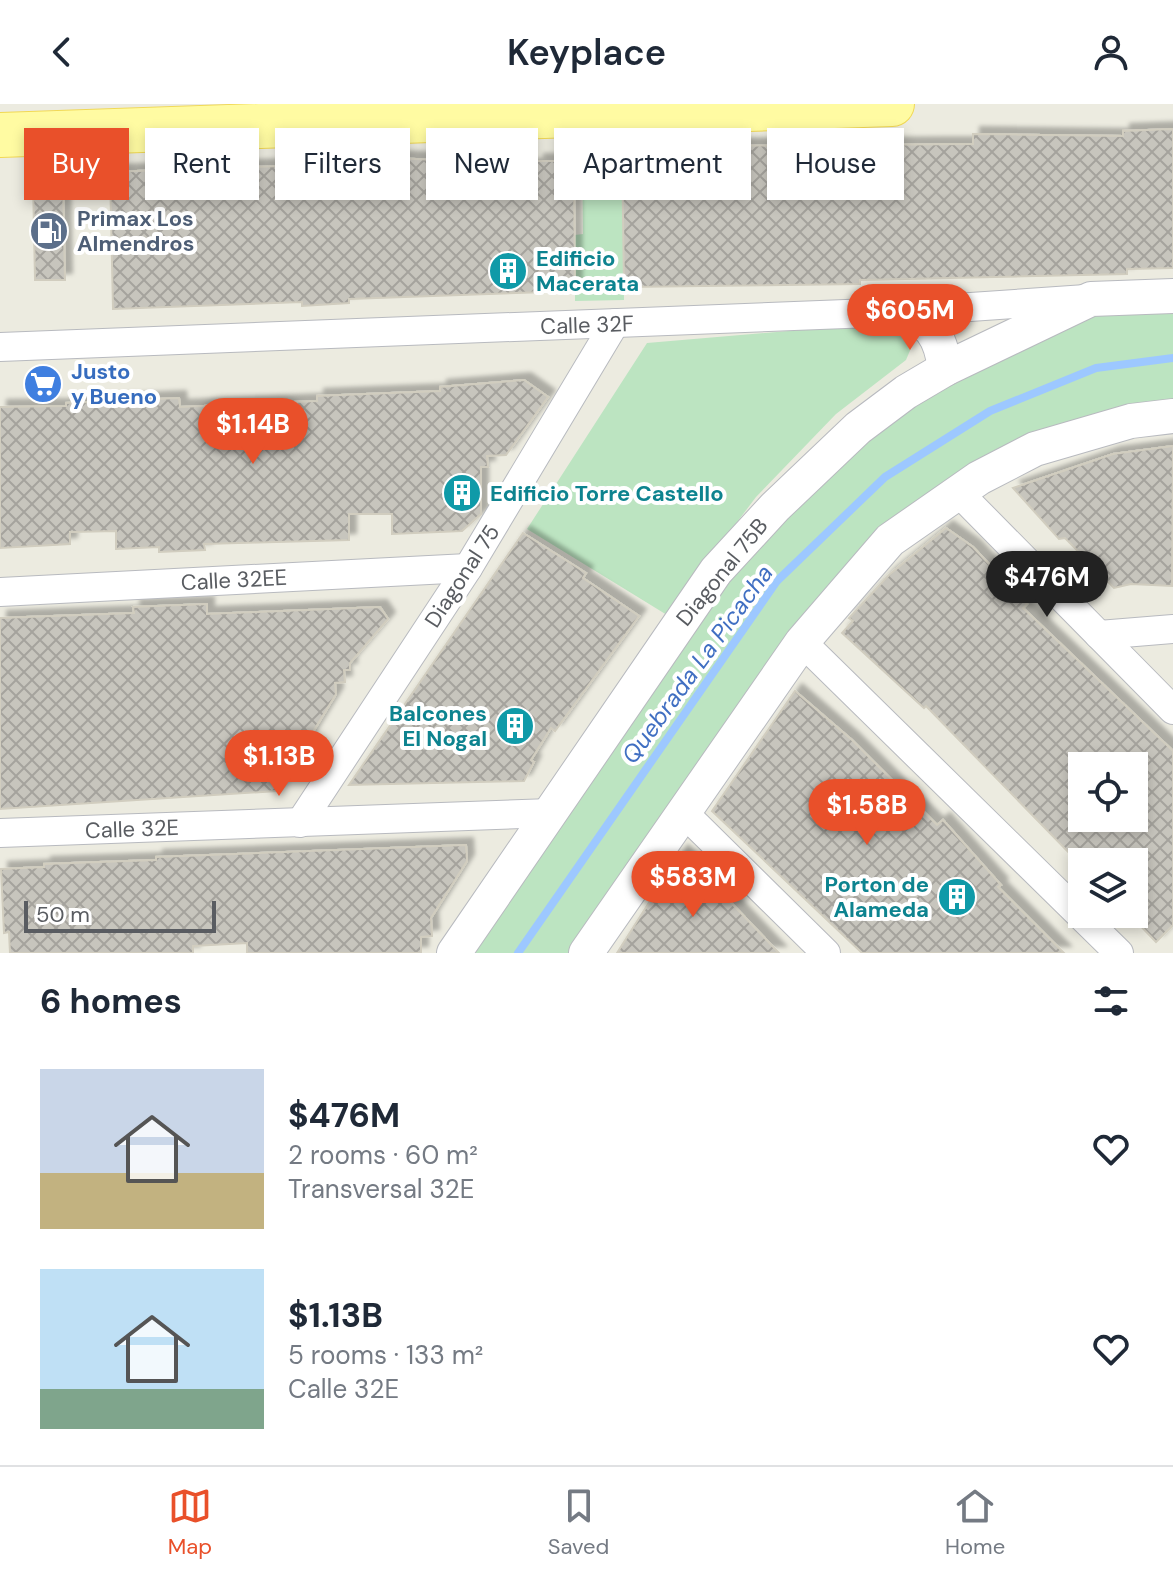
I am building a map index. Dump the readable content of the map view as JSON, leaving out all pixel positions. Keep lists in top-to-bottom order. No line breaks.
{"streets":{"street":["Calle 32F","Diagonal 75B","Diagonal 75","Calle 32EE","Calle 32E"]},"crossings":[["Calle 32F","Diagonal 75B"],["Calle 32F","Diagonal 75"],["Diagonal 75B","Calle 32E"],["Diagonal 75","Calle 32EE"],["Diagonal 75","Calle 32E"]],"water":["Quebrada La Picacha"],"places":{"fuel station":["Primax Los Almendros"],"building":["Edificio Macerata","Edificio Torre Castello","Balcones El Nogal","Porton de Alameda"],"supermarket":["Justo y Bueno"]},"scale_bar":"50 m","page":{"header":"Keyplace","chip":["Buy","Rent","Filters","New","Apartment","House"],"price":["$605M","$1.14B","$476M","$1.13B","$1.58B","$583M"],"scale":"50 m","heading":"6 homes","list":[{"name":"$476M","note":"2 rooms · 60 m² · Transversal 32E"},{"name":"$1.13B","note":"5 rooms · 133 m² · Calle 32E"}],"tabs":["Map","Saved","Home"]}}
